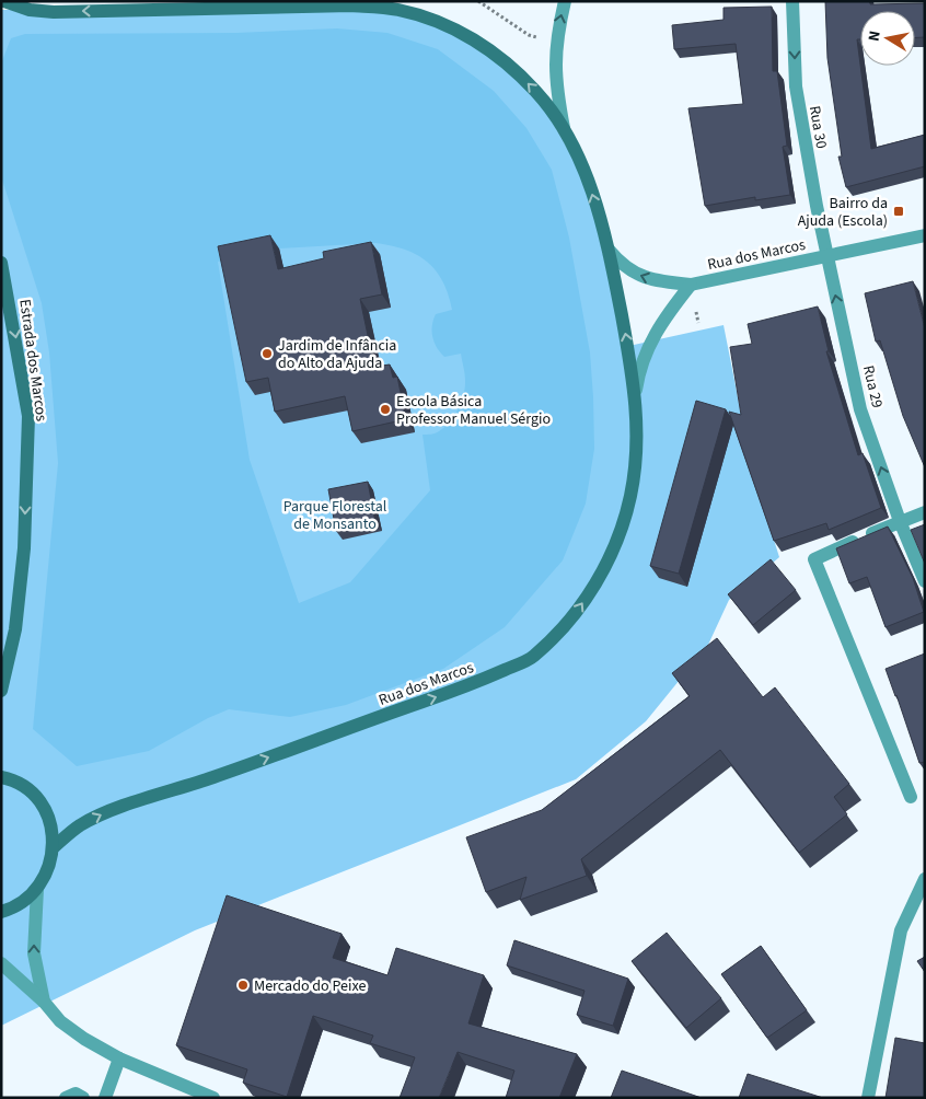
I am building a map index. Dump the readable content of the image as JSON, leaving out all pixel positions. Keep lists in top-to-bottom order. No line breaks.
{"streets":{"street":["Rua 30","Rua dos Marcos","Estrada dos Marcos","Rua 29"]},"crossings":[["Rua 30","Rua dos Marcos"],["Rua 30","Rua 29"],["Rua dos Marcos","Rua 29"]],"one_way":["Rua 30","Estrada dos Marcos","Rua 29"],"parks":["Parque Florestal de Monsanto"],"places":{"transit":["Bairro da Ajuda (Escola)"],"other":["Jardim de Infância do Alto da Ajuda","Escola Básica Professor Manuel Sérgio","Mercado do Peixe"]},"north":"left"}
